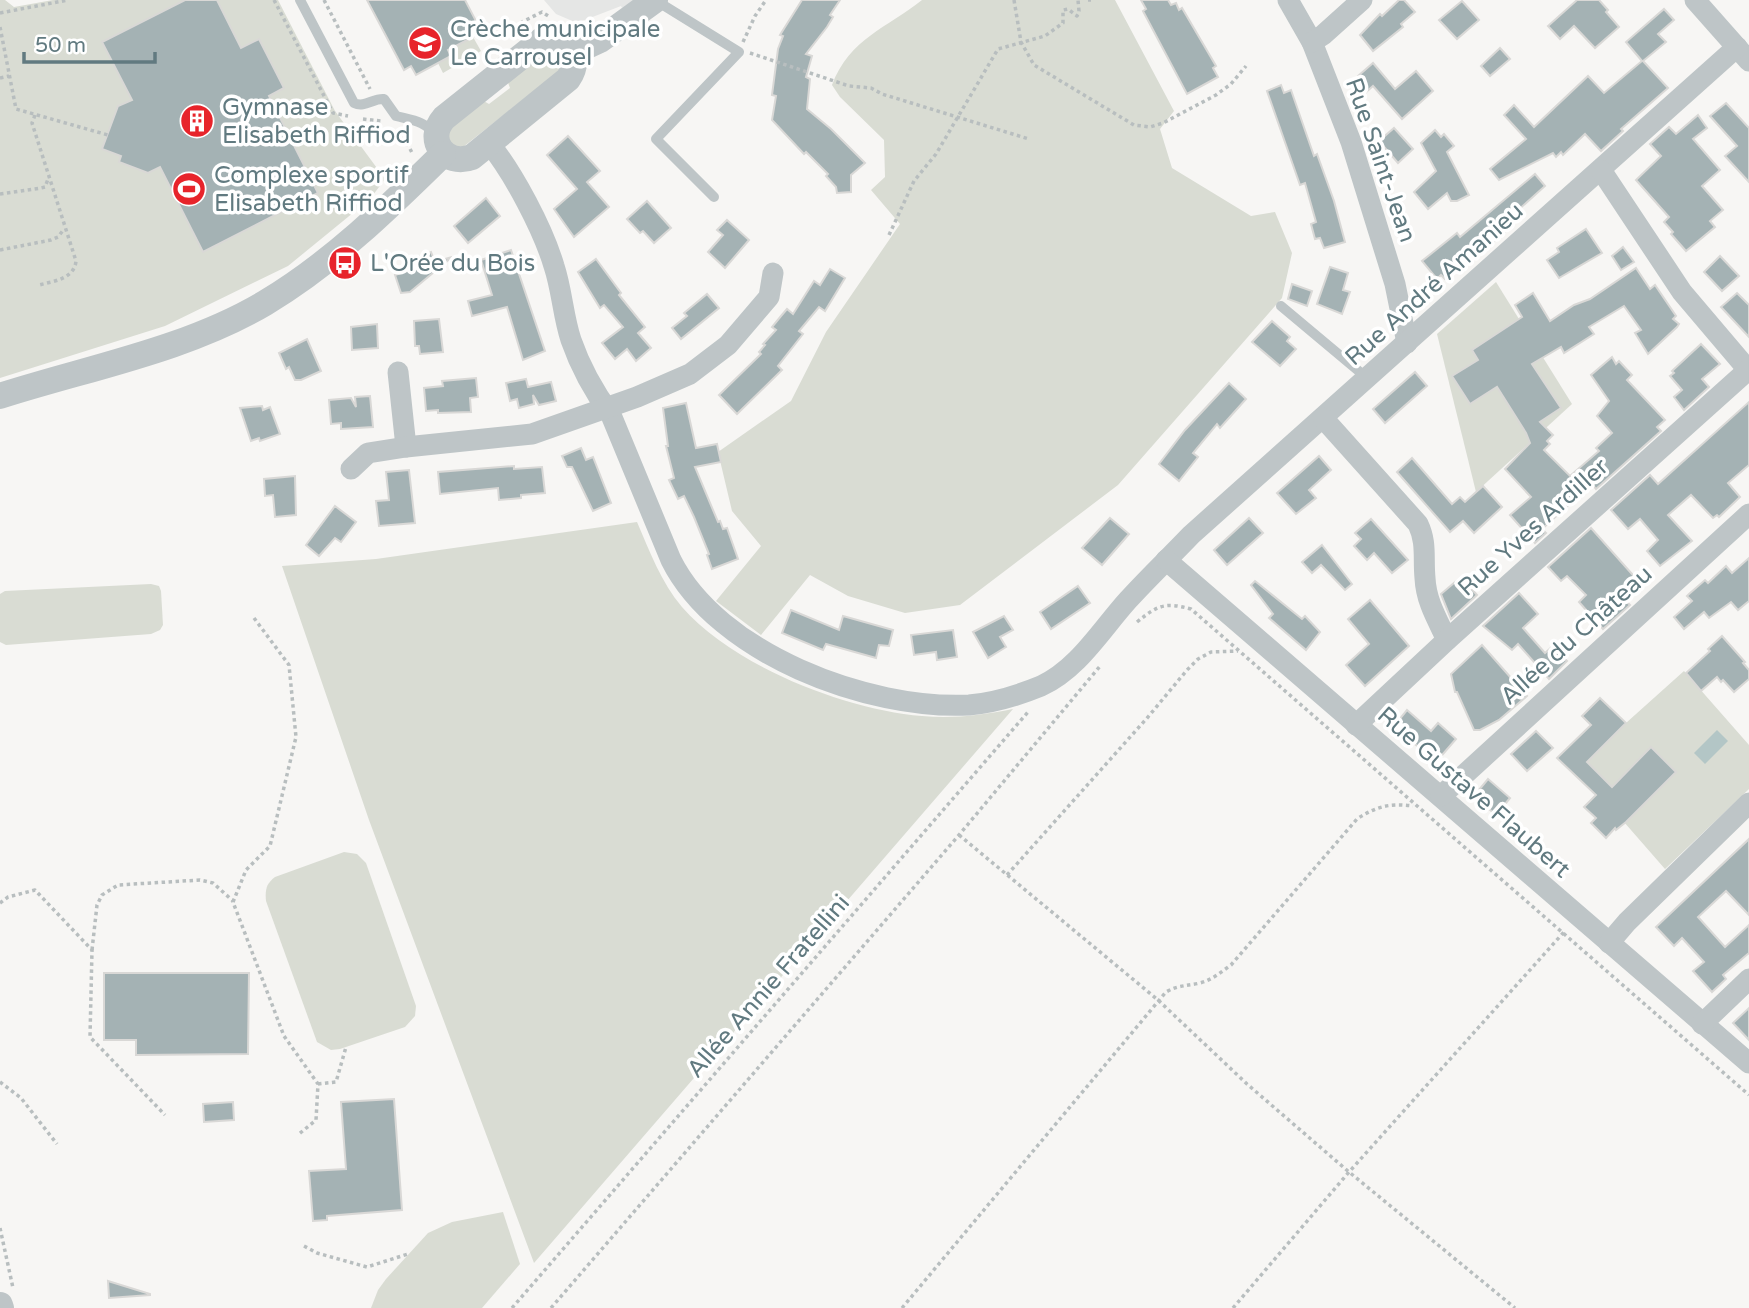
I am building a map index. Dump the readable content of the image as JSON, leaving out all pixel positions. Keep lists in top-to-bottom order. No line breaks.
{"streets":{"street":["Rue Saint-Jean","Rue André Amanieu","Rue Yves Ardiller","Allée du Château","Rue Gustave Flaubert"],"path":["Allée Annie Fratellini"]},"crossings":[["Rue Saint-Jean","Rue André Amanieu"],["Rue André Amanieu","Rue Gustave Flaubert"],["Rue André Amanieu","Allée Annie Fratellini"],["Rue Yves Ardiller","Rue Gustave Flaubert"],["Allée du Château","Rue Gustave Flaubert"]],"places":{"school or university":["Crèche municipale Le Carrousel"],"building":["Gymnase Elisabeth Riffiod"],"sports":["Complexe sportif Elisabeth Riffiod"],"bus stop":["L'Orée du Bois"]},"scale_bar":"50 m"}
